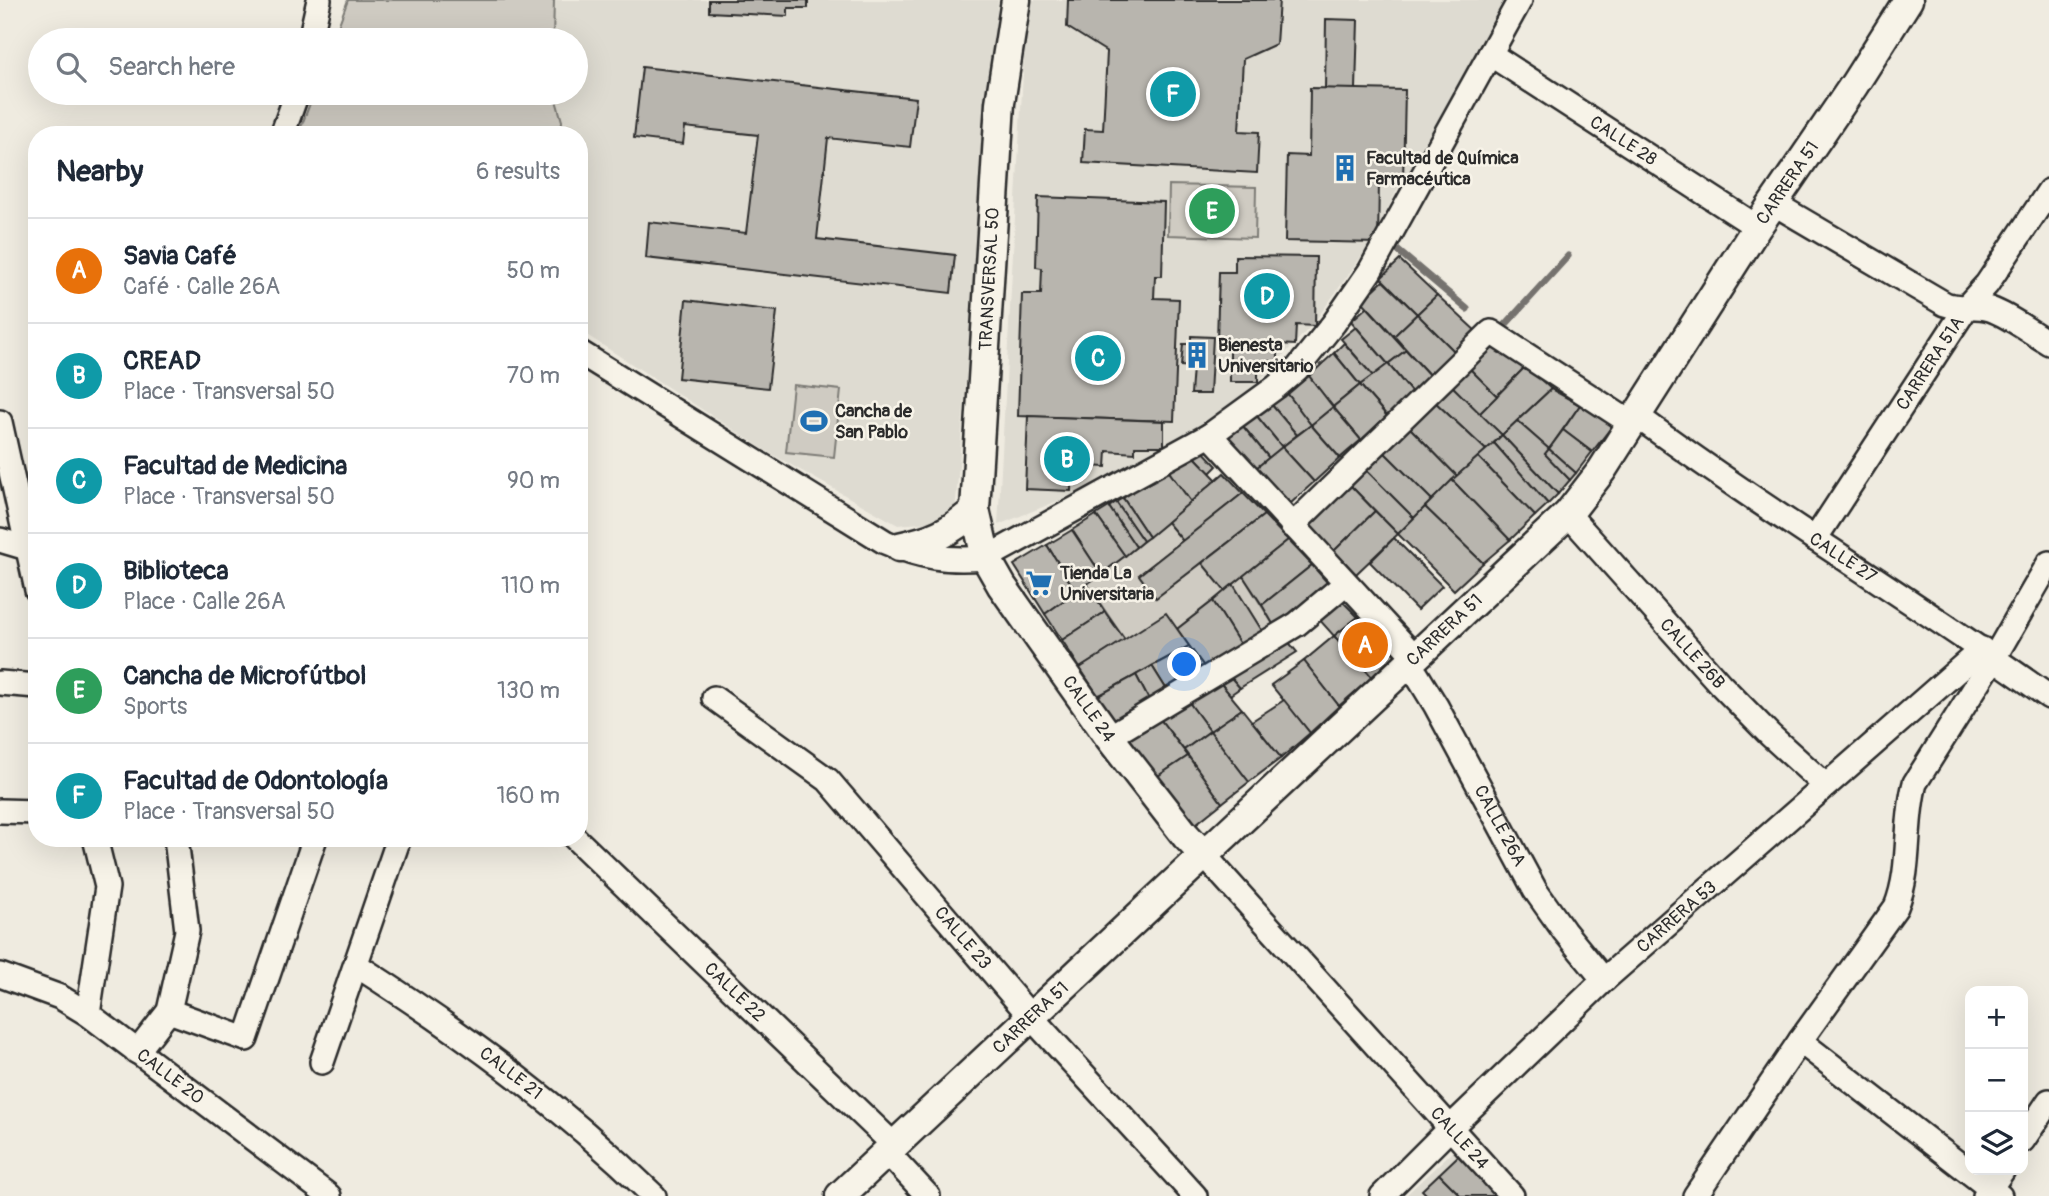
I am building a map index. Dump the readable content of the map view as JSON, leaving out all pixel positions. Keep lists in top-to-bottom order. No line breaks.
{"streets":{"street":["CALLE 28","CARRERA 51","TRANSVERSAL 50","CARRERA 51A","CALLE 27","CALLE 26B","CALLE 24","CALLE 26A","CARRERA 53","CALLE 23","CALLE 22","CALLE 21","CALLE 20"]},"crossings":[["CALLE 28","CARRERA 51"],["CARRERA 51","CALLE 27"],["CARRERA 51","CALLE 26B"],["CARRERA 51","CALLE 24"],["CARRERA 51","CALLE 26A"],["CARRERA 51","CALLE 23"],["CARRERA 51","CALLE 22"],["TRANSVERSAL 50","CALLE 24"],["CARRERA 51A","CALLE 27"],["CALLE 27","CALLE 26A"],["CALLE 27","CARRERA 53"],["CALLE 26B","CARRERA 53"],["CALLE 24","CARRERA 53"],["CALLE 26A","CARRERA 53"]],"places":{"building":["Facultad de Química Farmacéutica","Bienesta Universitario"],"sports":["Cancha de San Pablo"],"supermarket":["Tienda La Universitaria"]},"page":{"search":"Search here","pins":["F","E","D","C","B","A"],"heading":["Nearby","6 results"],"list":[{"mark":"A","name":"Savia Café","note":"Café · Calle 26A","value":"50 m"},{"mark":"B","name":"CREAD","note":"Place · Transversal 50","value":"70 m"},{"mark":"C","name":"Facultad de Medicina","note":"Place · Transversal 50","value":"90 m"},{"mark":"D","name":"Biblioteca","note":"Place · Calle 26A","value":"110 m"},{"mark":"E","name":"Cancha de Microfútbol","note":"Sports","value":"130 m"},{"mark":"F","name":"Facultad de Odontología","note":"Place · Transversal 50","value":"160 m"}],"map_buttons":["+","−"]}}
